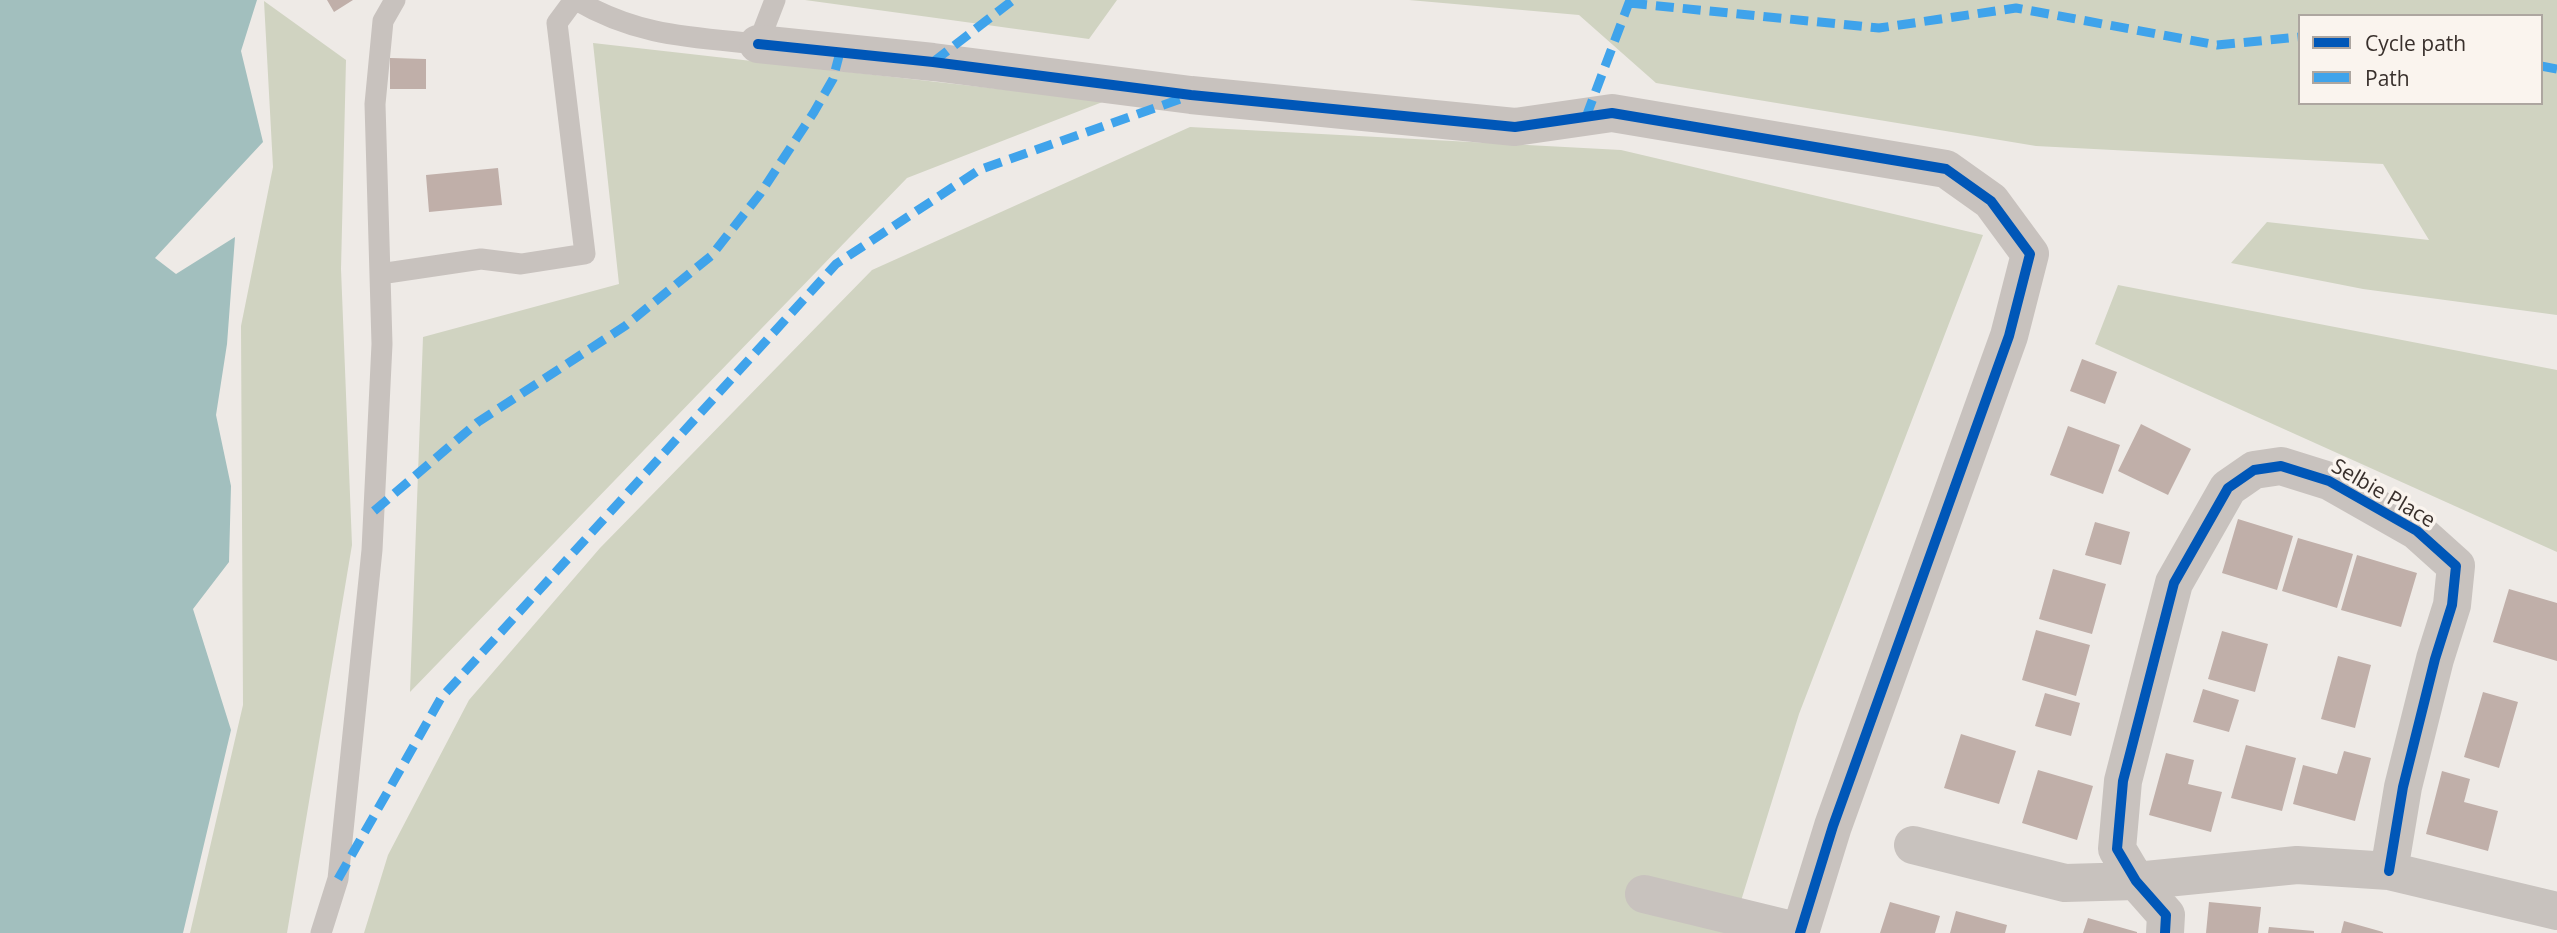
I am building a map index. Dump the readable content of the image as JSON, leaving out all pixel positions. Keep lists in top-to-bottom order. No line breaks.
{"streets":{"street":["Selbie Place"]},"legend":["Cycle path","Path"]}
